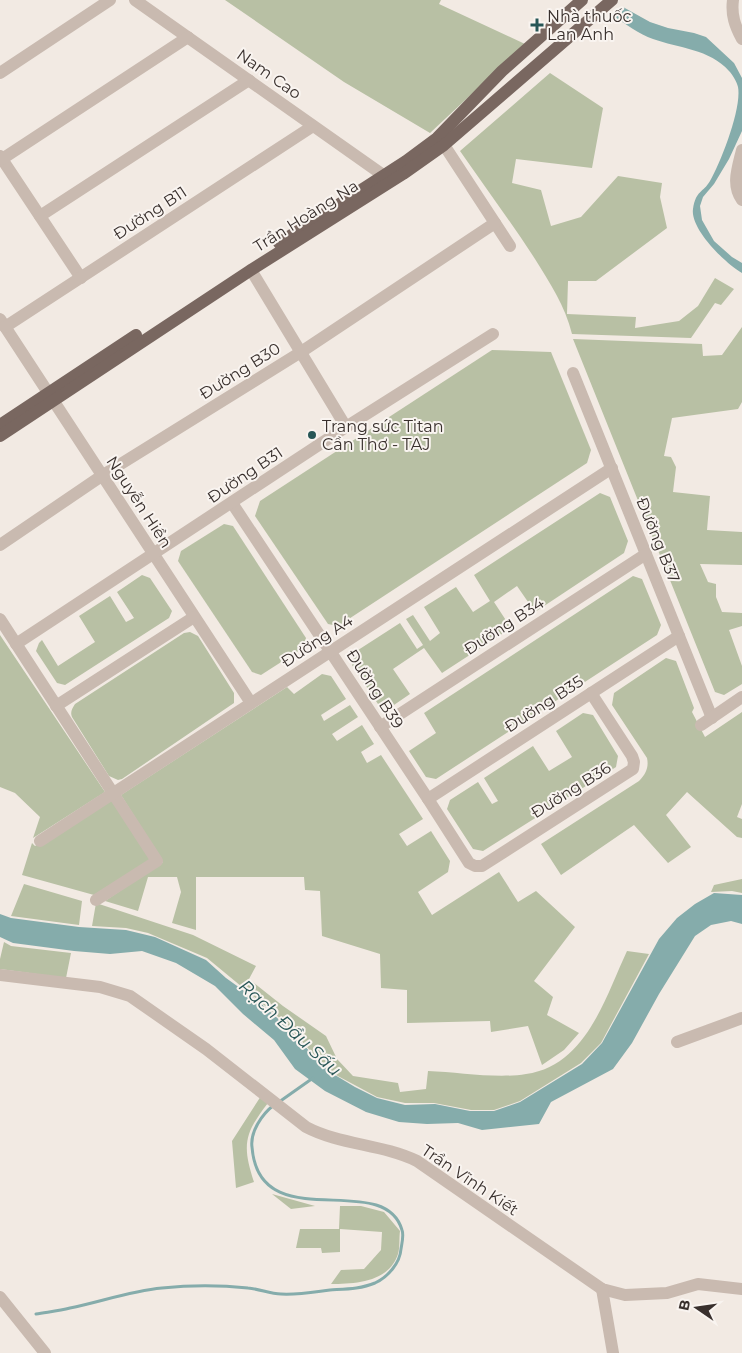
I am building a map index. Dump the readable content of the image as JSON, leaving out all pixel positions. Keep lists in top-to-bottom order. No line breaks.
{"streets":{"main road":["Trần Hoàng Na"],"street":["Nam Cao","Đường B11","Đường B30","Đường B31","Nguyễn Hiền","Đường B37","Đường B34","Đường A4","Đường B39","Đường B35","Đường B36","Trần Vĩnh Kiết"]},"crossings":[["Nam Cao","Đường B11"],["Nam Cao","Trần Hoàng Na"],["Đường B11","Nguyễn Hiền"],["Trần Hoàng Na","Nguyễn Hiền"],["Đường B30","Nguyễn Hiền"],["Đường B31","Nguyễn Hiền"],["Đường B31","Đường B39"],["Nguyễn Hiền","Đường A4"],["Đường B37","Đường B34"],["Đường B37","Đường A4"],["Đường B37","Đường B35"],["Đường B34","Đường B39"],["Đường A4","Đường B39"],["Đường B39","Đường B35"],["Đường B39","Đường B36"],["Đường B35","Đường B36"]],"water":["Rạch Đầu Sấu"],"places":{"health":["Nhà thuốc Lan Anh"],"other":["Trang sức Titan Cần Thơ - TAJ"]},"north":"left"}
